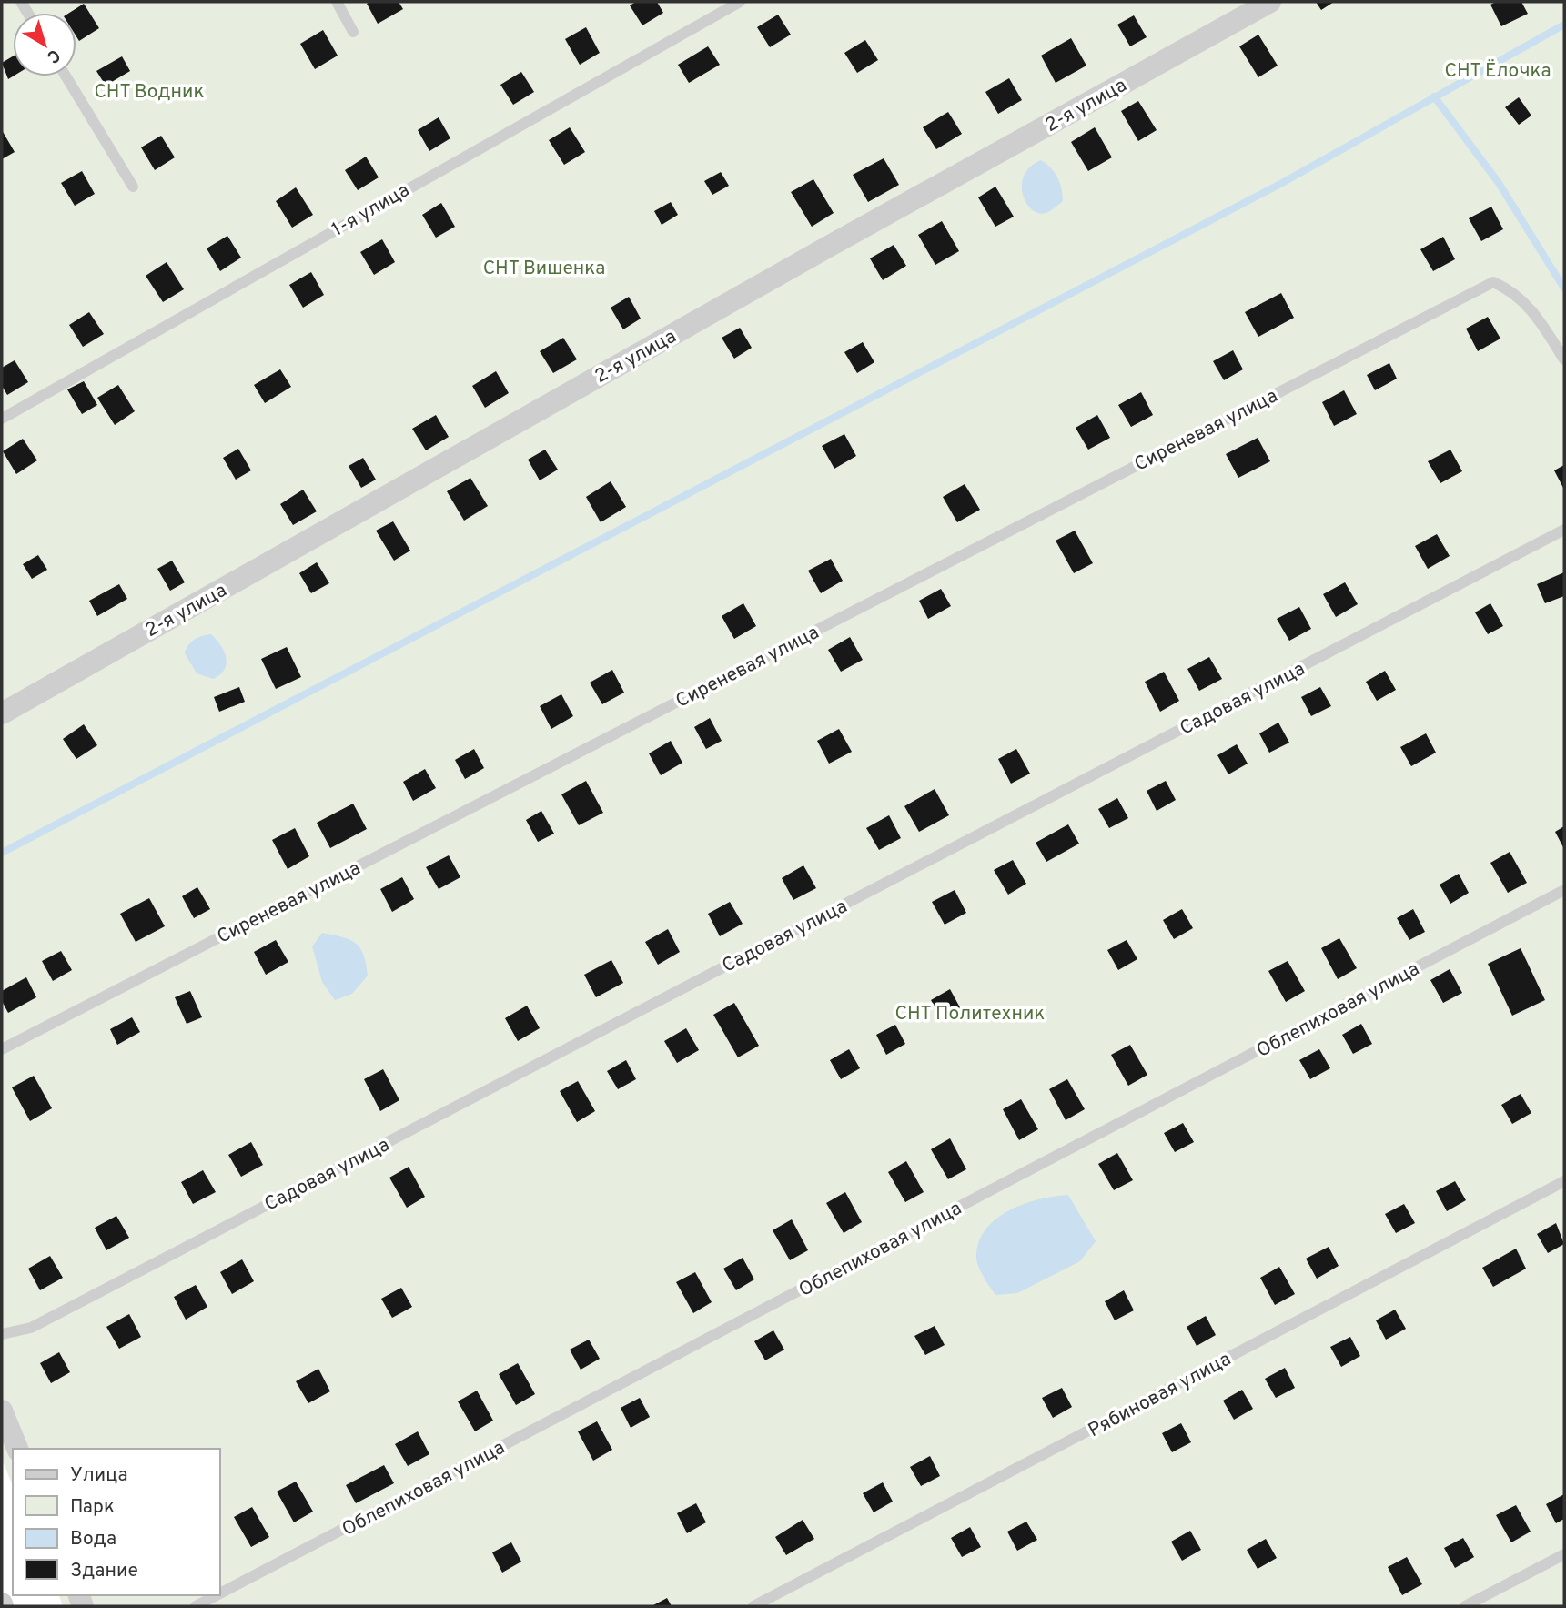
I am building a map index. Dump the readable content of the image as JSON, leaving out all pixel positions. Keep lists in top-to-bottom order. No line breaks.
{"streets":{"street":["2-я улица"],"lane":["1-я улица","Сиреневая улица","Садовая улица","Облепиховая улица","Рябиновая улица"]},"parks":["СНТ Ёлочка","СНТ Водник","СНТ Вишенка","СНТ Политехник"],"legend":["Улица","Парк","Вода","Здание"],"north":"bottom right"}
